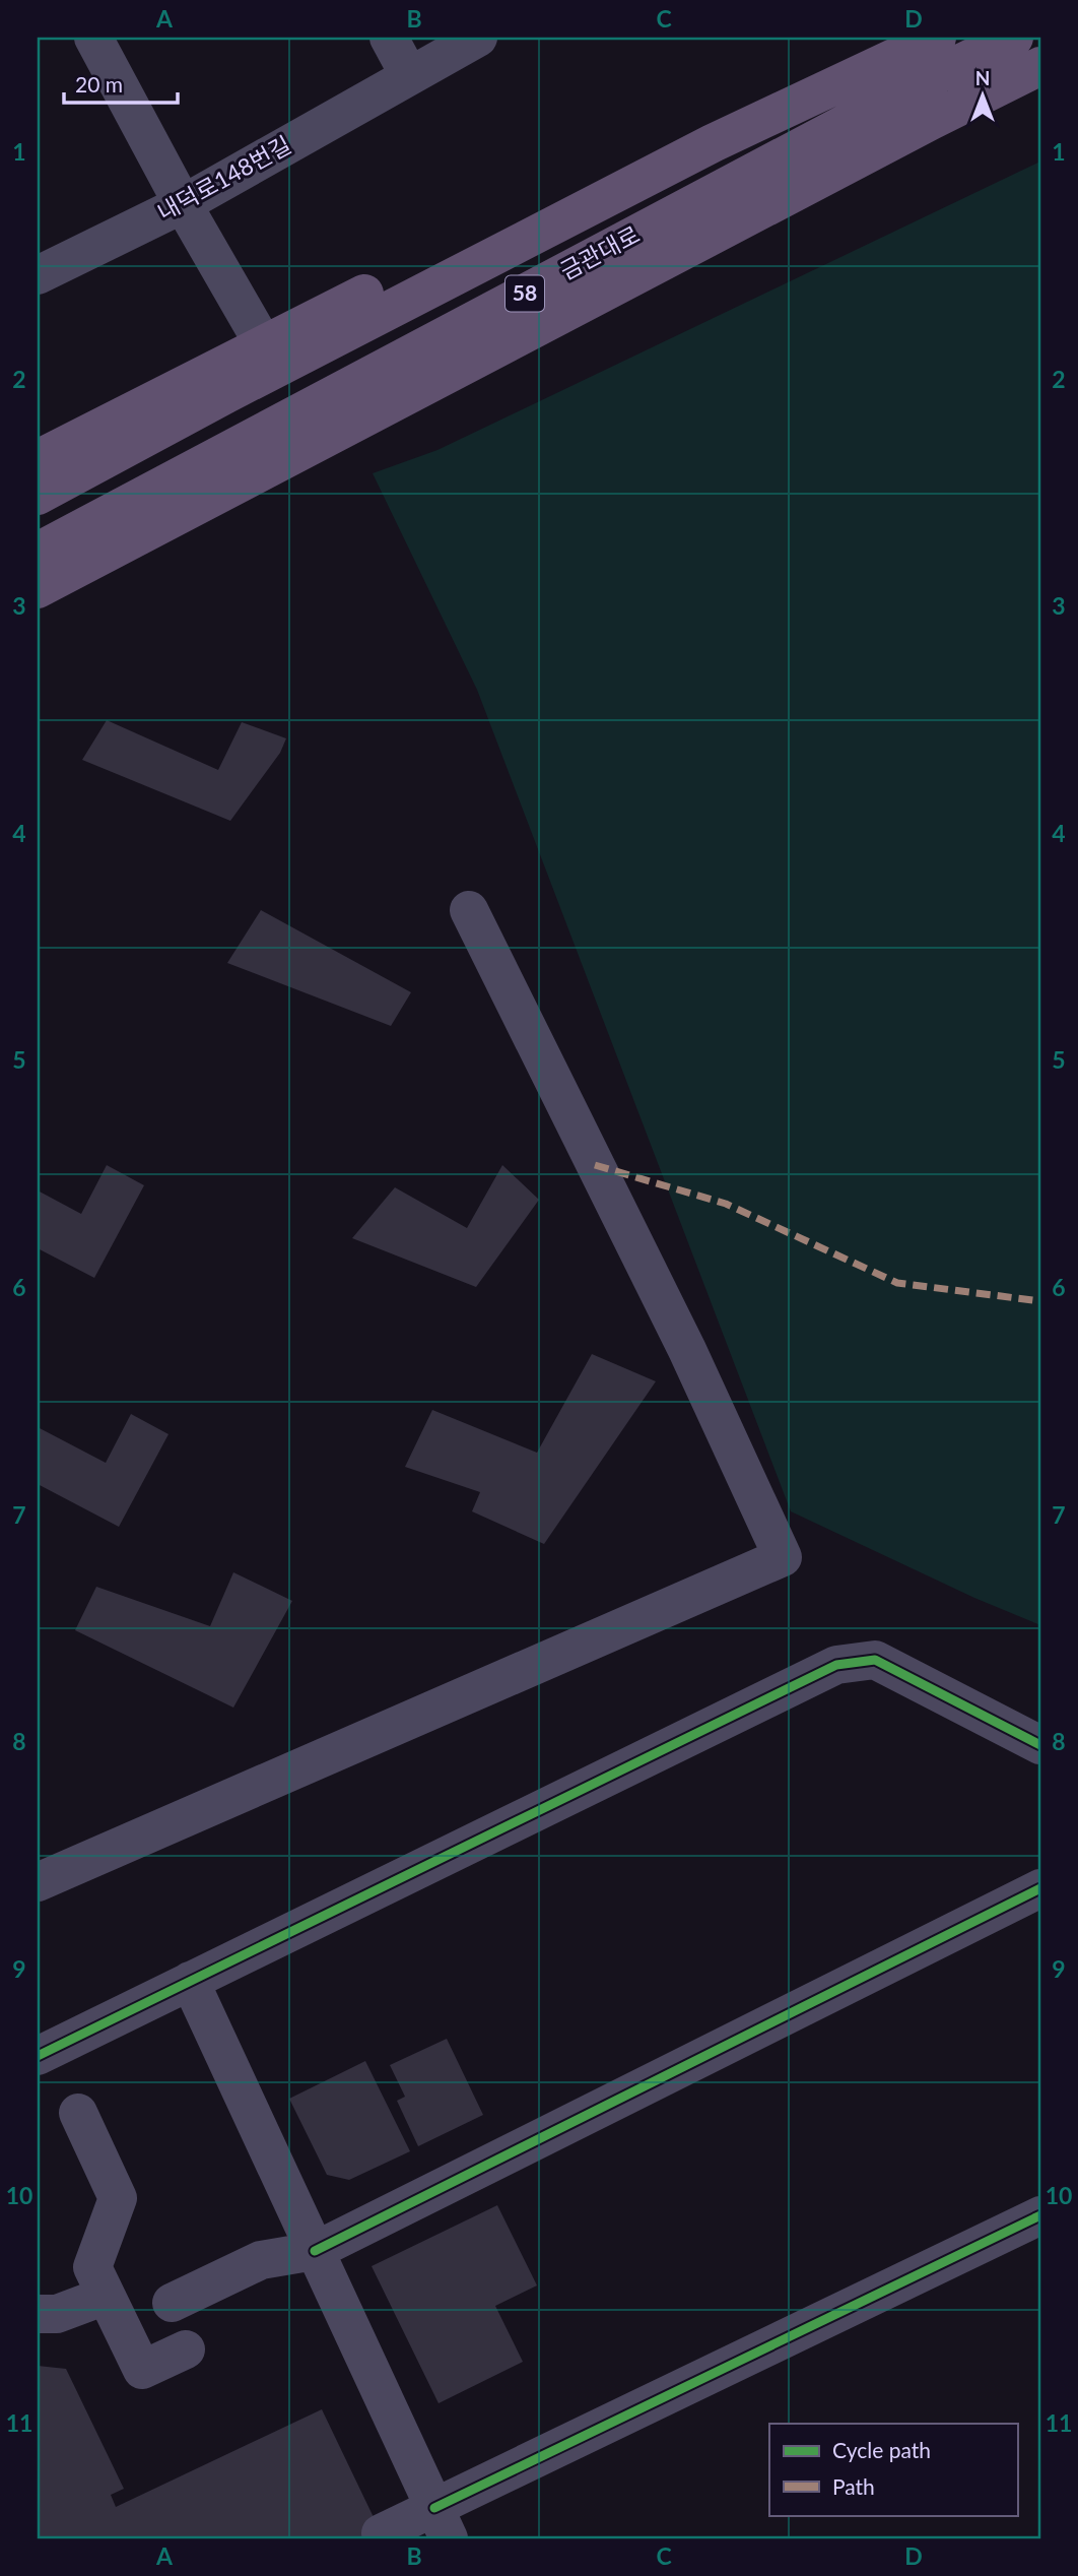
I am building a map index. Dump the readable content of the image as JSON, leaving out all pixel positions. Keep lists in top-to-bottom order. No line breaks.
{"streets":{"main road":["금관대로","58"],"street":["내덕로148번길"]},"legend":["Cycle path","Path"],"scale_bar":"20 m","north":"top","grid":{"columns":["A","B","C","D"],"rows":["1","2","3","4","5","6","7","8","9","10","11"]}}
